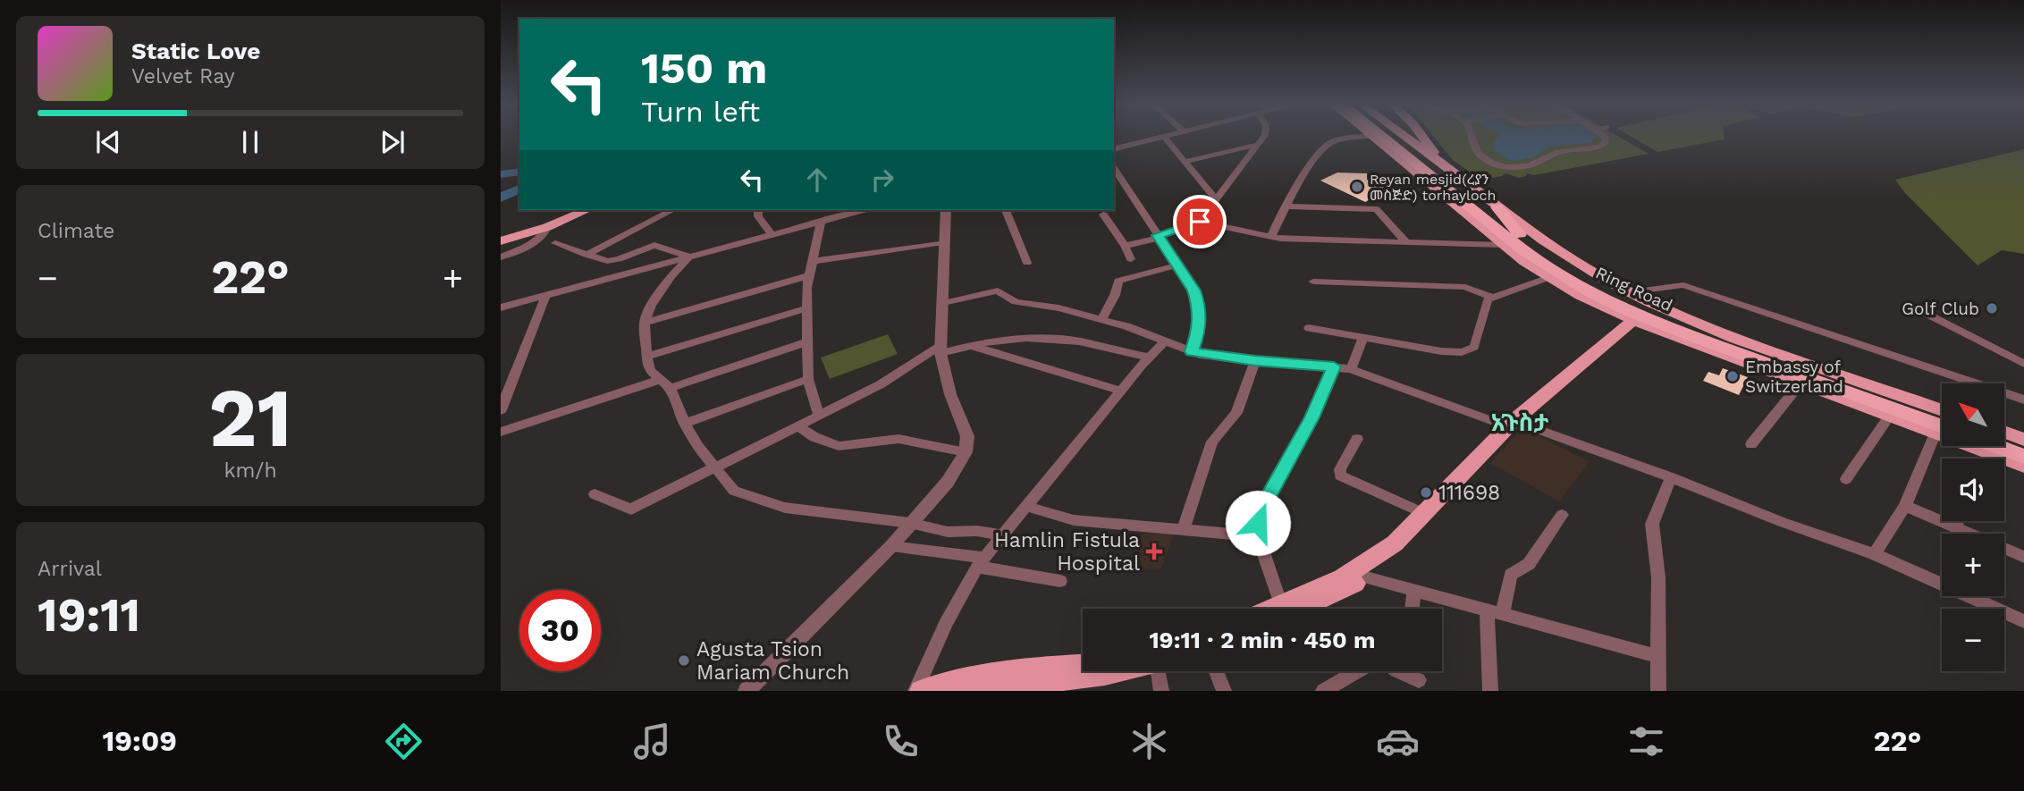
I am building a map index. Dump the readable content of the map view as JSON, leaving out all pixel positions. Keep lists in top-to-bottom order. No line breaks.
{"streets":{"highway":["Ring Road"]},"districts":["አጉስታ"],"places":{"other":["Reyan mesjid(ረያን መስጅድ) torhayloch","Golf Club","Embassy of Switzerland","111698","Agusta Tsion Mariam Church"],"health":["Hamlin Fistula Hospital"]},"north":"top left","page":{"turn":["150 m","Turn left"],"song":["Static Love","Velvet Ray"],"tile":["Climate",["21","km/h"],["Arrival","19:11"]],"heat":["−","22°","+"],"map_buttons":["+","−"],"limit":"30","trip":"19:11 · 2 min · 450 m","tabs":["19:09","22°"]}}
